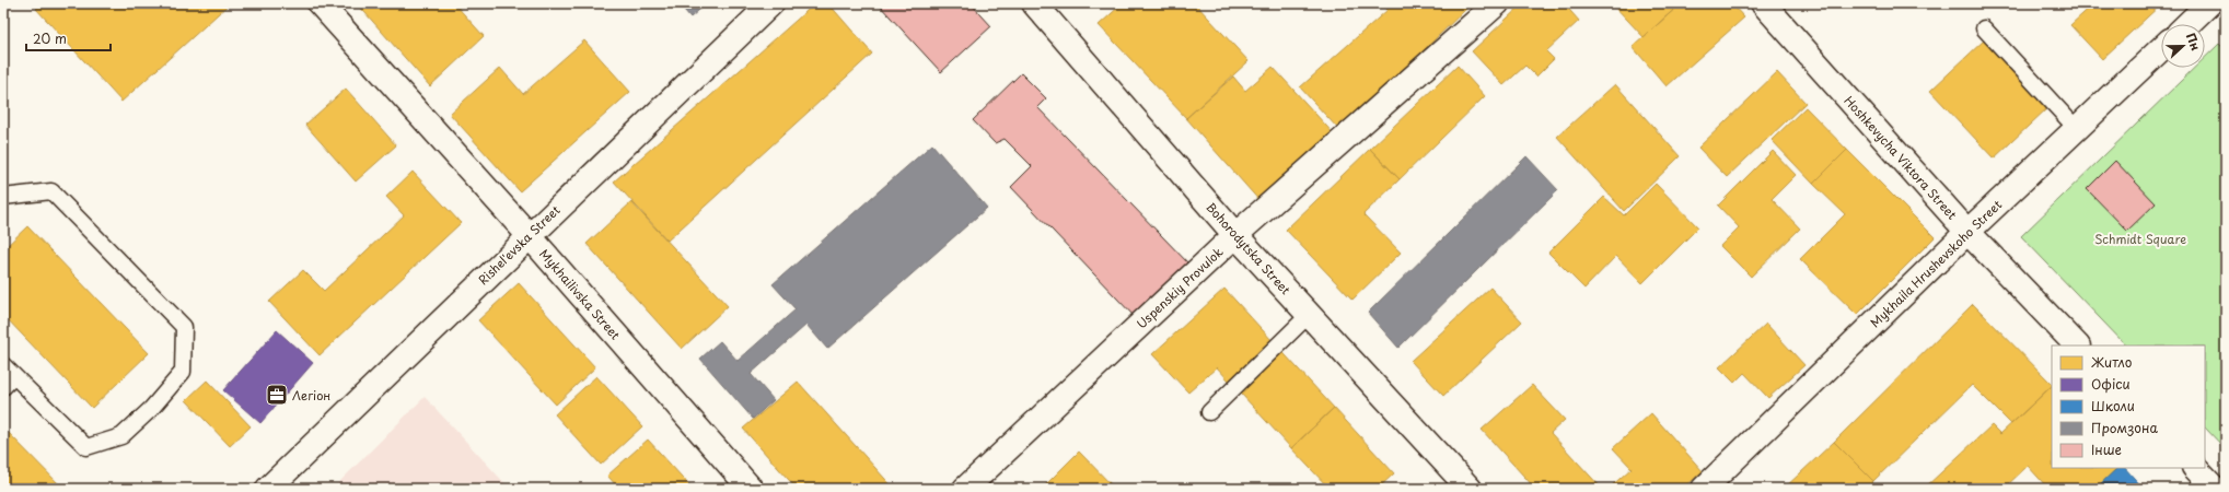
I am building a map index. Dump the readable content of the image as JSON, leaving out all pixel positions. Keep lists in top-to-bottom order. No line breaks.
{"streets":{"street":["Hoshkevycha Viktora Street","Rishel'evska Street","Bohorodytska Street","Mykhaila Hrushevskoho Street","Uspenskiy Provulok","Mykhailivska Street"]},"crossings":[["Hoshkevycha Viktora Street","Mykhaila Hrushevskoho Street"],["Rishel'evska Street","Mykhailivska Street"],["Bohorodytska Street","Uspenskiy Provulok"]],"parks":["Schmidt Square"],"places":{"office":["Легіон"]},"legend":["Житло","Офіси","Школи","Промзона","Інше"],"scale_bar":"20 m","north":"right"}
